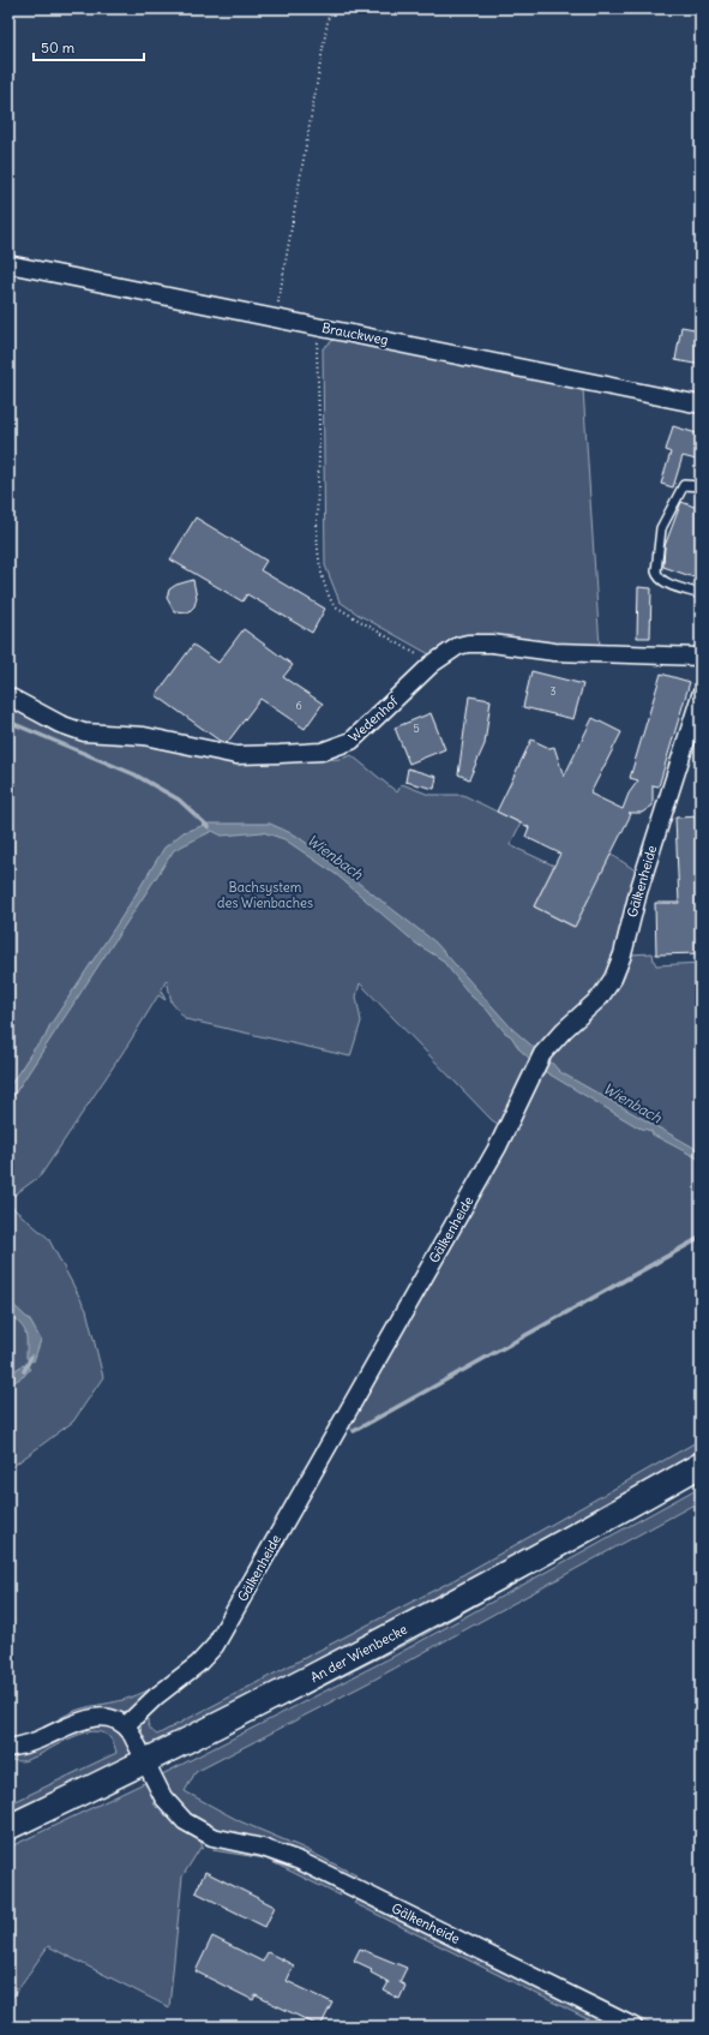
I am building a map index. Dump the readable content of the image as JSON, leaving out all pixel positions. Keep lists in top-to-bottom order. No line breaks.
{"streets":{"street":["Brauckweg","Wedenhof","Gälkenheide","An der Wienbecke"]},"crossings":[["Gälkenheide","An der Wienbecke"]],"water":["Wienbach"],"parks":["Bachsystem des Wienbaches"],"house_numbers":["3","6","5"],"scale_bar":"50 m"}
